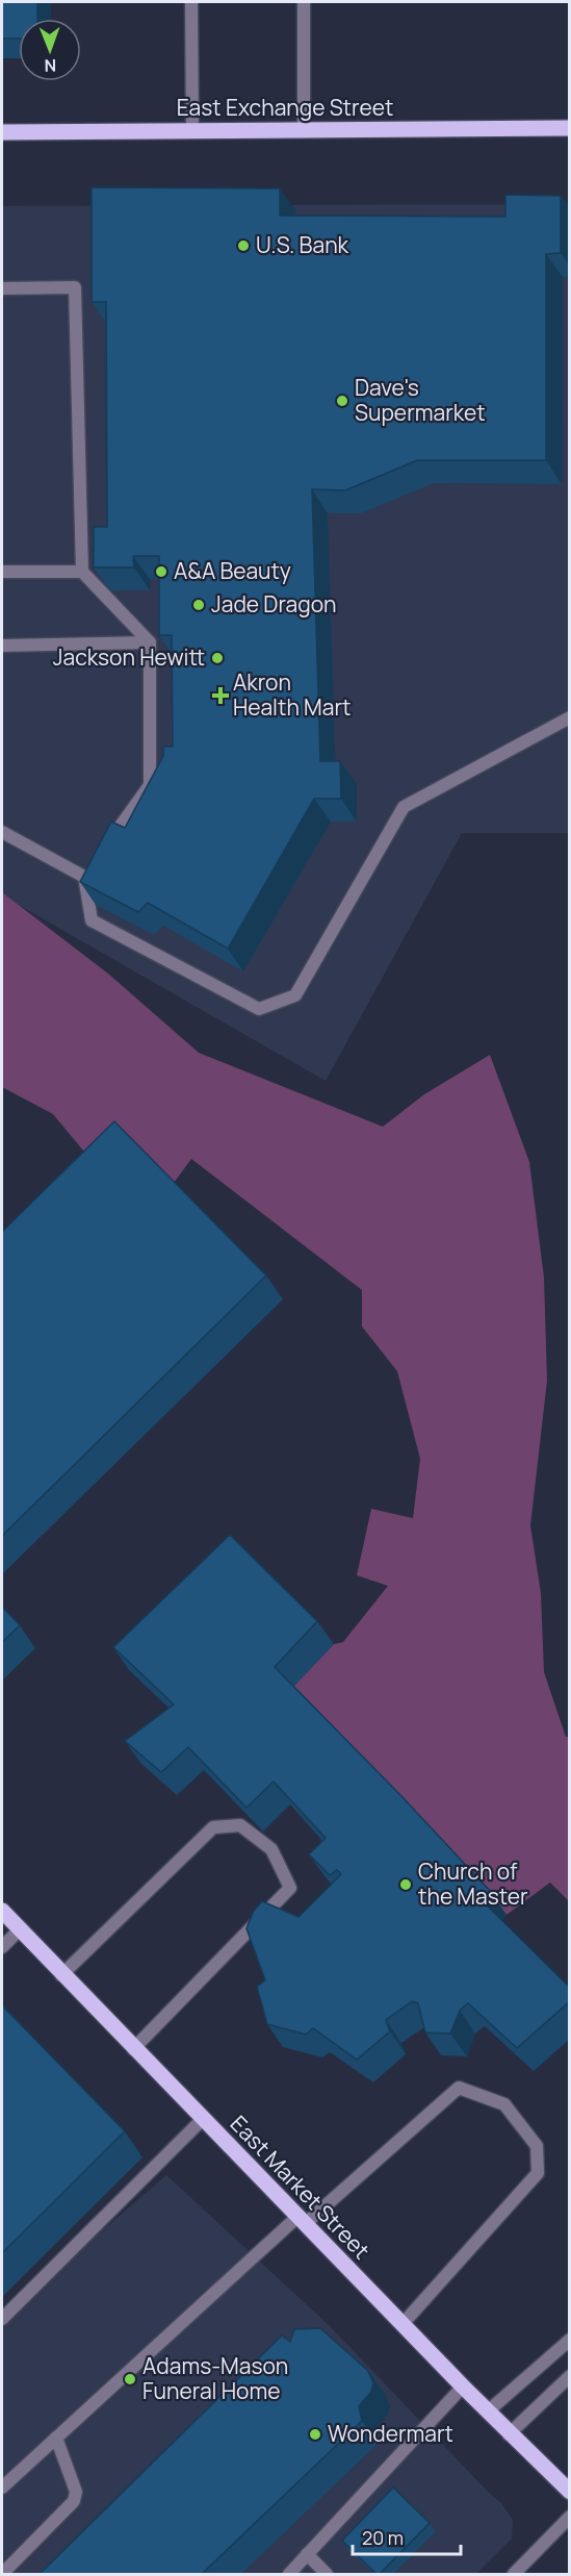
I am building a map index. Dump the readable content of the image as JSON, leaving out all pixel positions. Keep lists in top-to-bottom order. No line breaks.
{"streets":{"main road":["East Exchange Street","East Market Street"]},"places":{"other":["U.S. Bank","Dave's Supermarket","A&A Beauty","Jade Dragon","Jackson Hewitt","Church of the Master","Adams-Mason Funeral Home","Wondermart"],"health":["Akron Health Mart"]},"scale_bar":"20 m","north":"bottom"}
